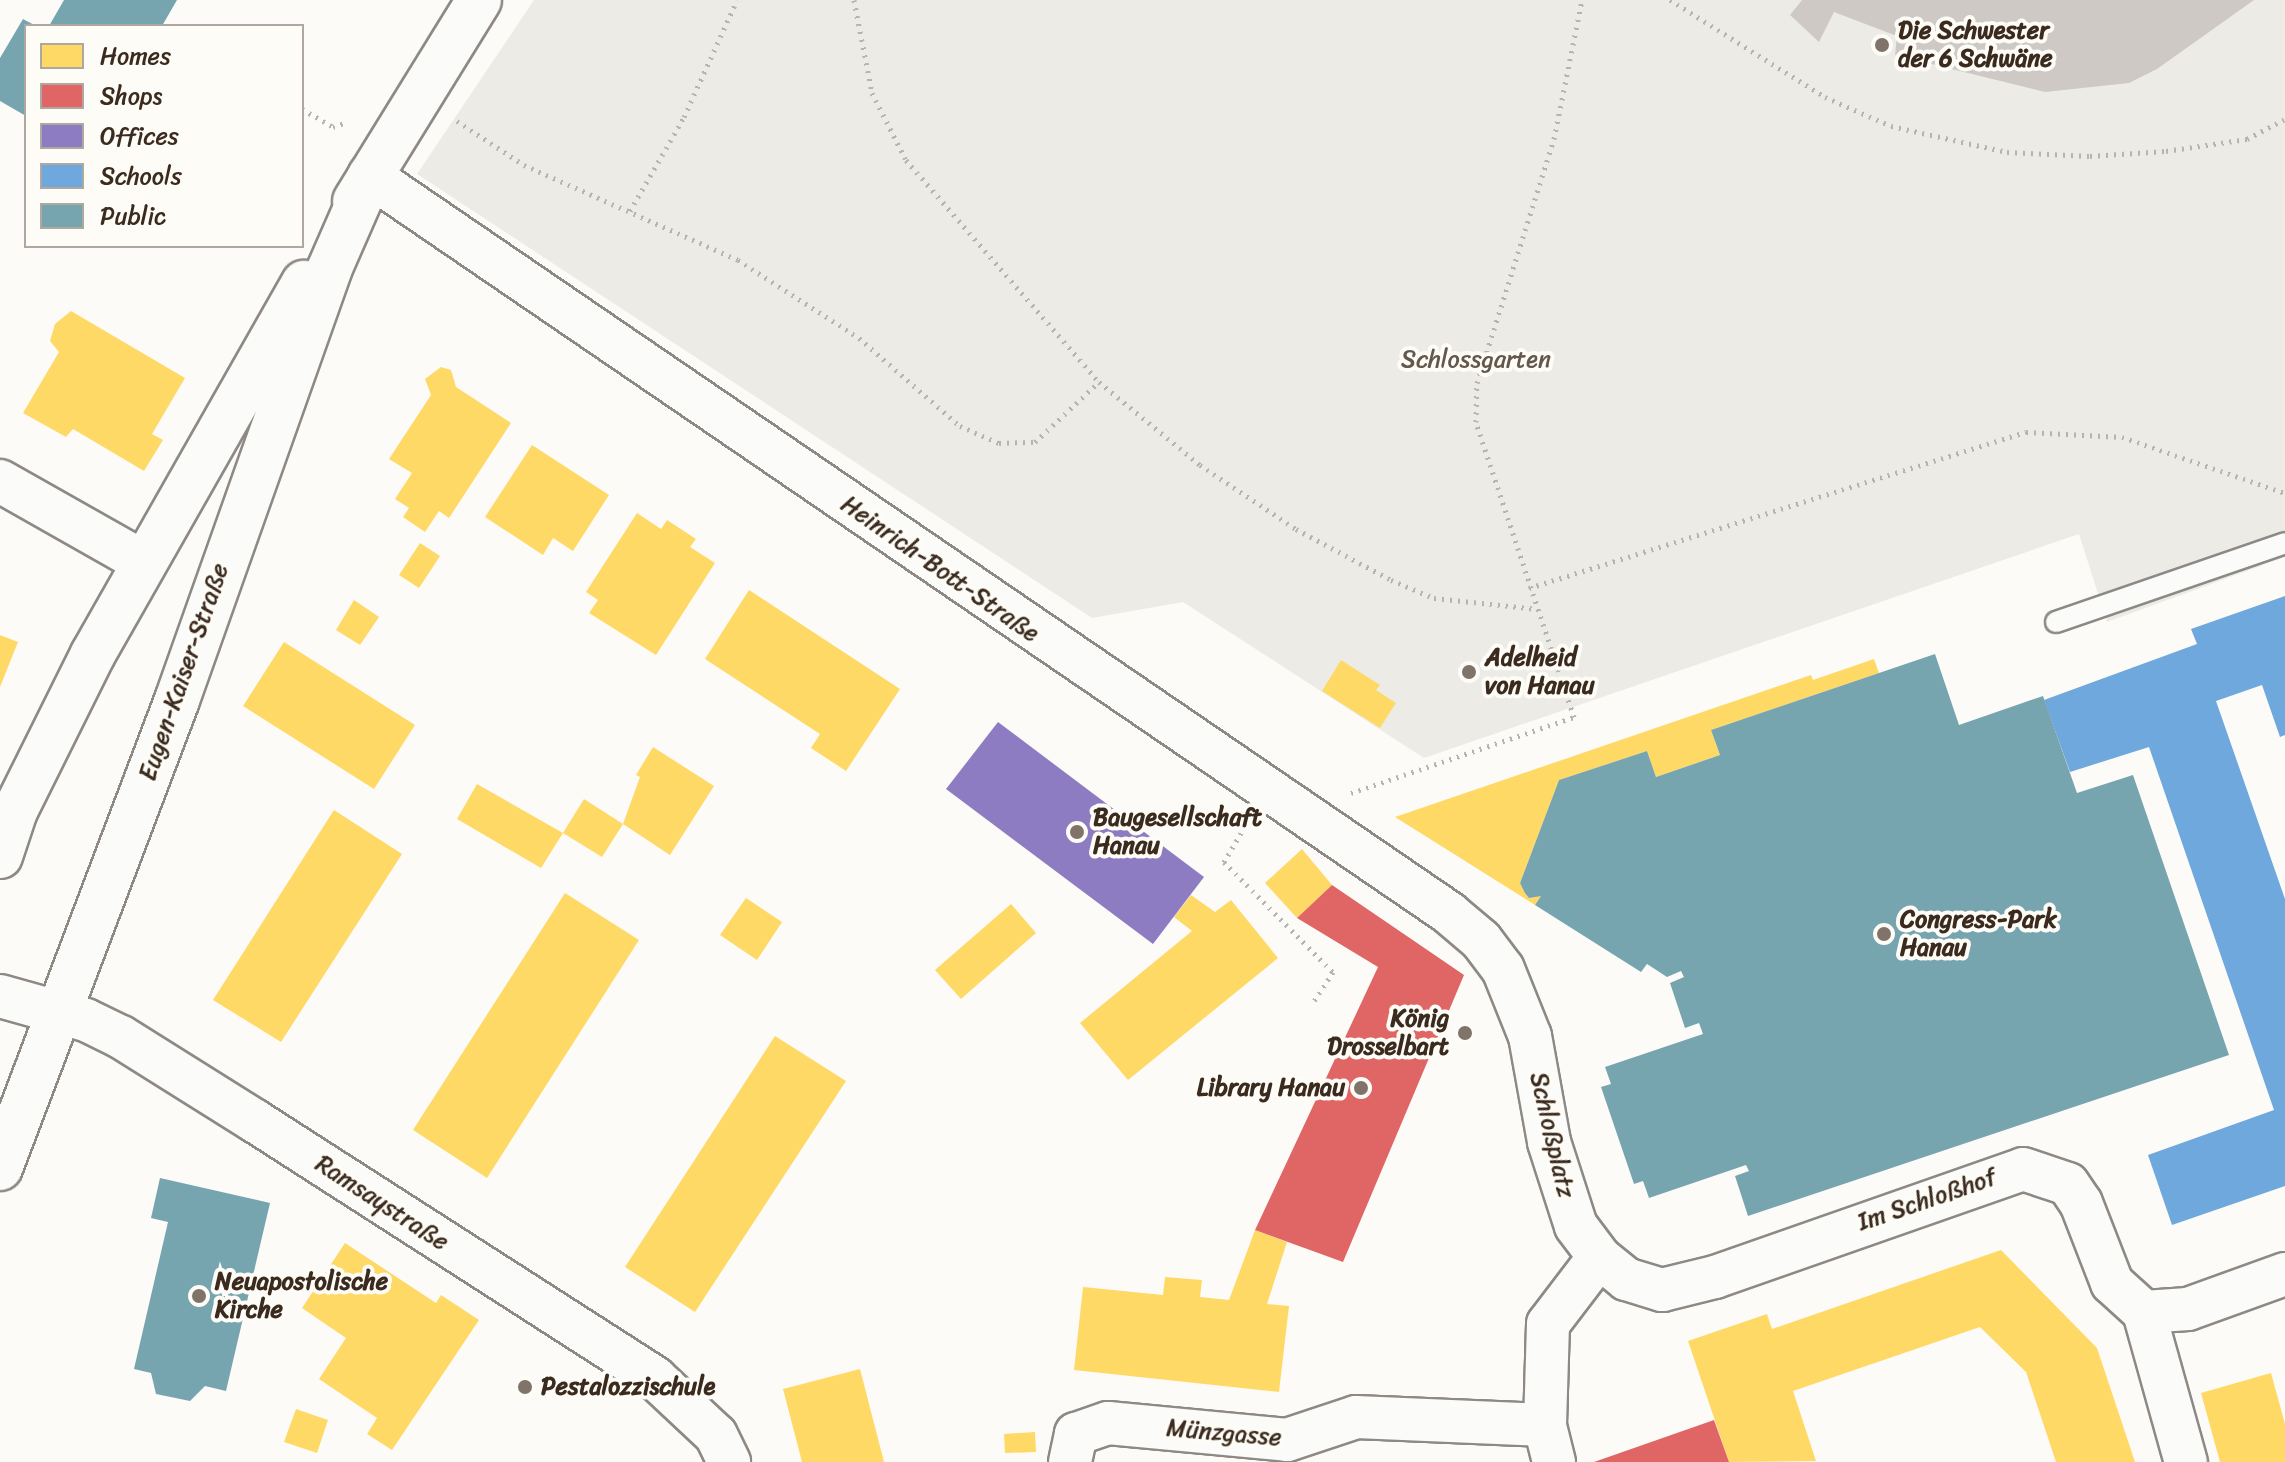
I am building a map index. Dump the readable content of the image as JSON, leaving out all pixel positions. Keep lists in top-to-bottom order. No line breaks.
{"streets":{"main road":["Eugen-Kaiser-Straße"],"street":["Heinrich-Bott-Straße","Schloßplatz","Im Schloßhof","Ramsaystraße","Münzgasse"]},"crossings":[["Heinrich-Bott-Straße","Eugen-Kaiser-Straße"],["Heinrich-Bott-Straße","Schloßplatz"],["Eugen-Kaiser-Straße","Ramsaystraße"],["Schloßplatz","Im Schloßhof"]],"parks":["Schlossgarten"],"places":["Die Schwester der 6 Schwäne","Adelheid von Hanau","Baugesellschaft Hanau","Congress-Park Hanau","König Drosselbart","Library Hanau","Neuapostolische Kirche","Pestalozzischule"],"legend":["Homes","Shops","Offices","Schools","Public"]}
